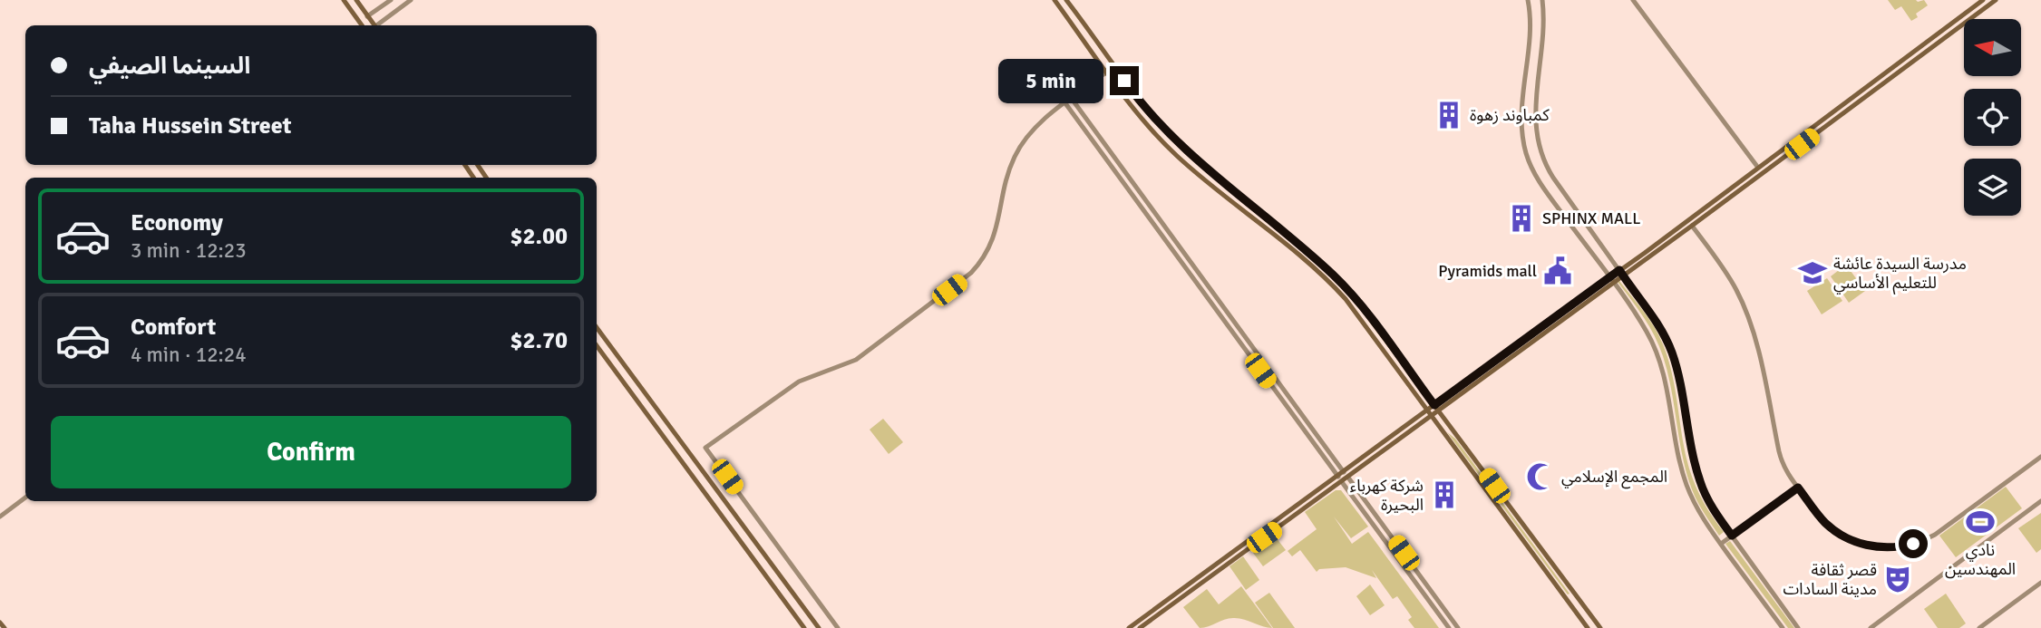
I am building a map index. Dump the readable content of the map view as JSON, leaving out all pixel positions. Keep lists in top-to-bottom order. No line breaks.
{"places":{"building":["كمباوند زهوة","SPHINX MALL","شركة كهرباء البحيرة"],"public building":["Pyramids mall"],"school or university":["مدرسة السيدة عائشة للتعليم الأساسي"],"mosque":["المجمع الإسلامي"],"sports":["نادي المهندسين"],"theatre":["قصر ثقافة مدينة السادات"]},"north":"left","page":{"banner":["السينما الصيفي","Taha Hussein Street"],"bubble":"5 min","list":[{"name":"Economy","note":"3 min · 12:23","value":"$2.00"},{"name":"Comfort","note":"4 min · 12:24","value":"$2.70"}],"buttons":"Confirm"}}
